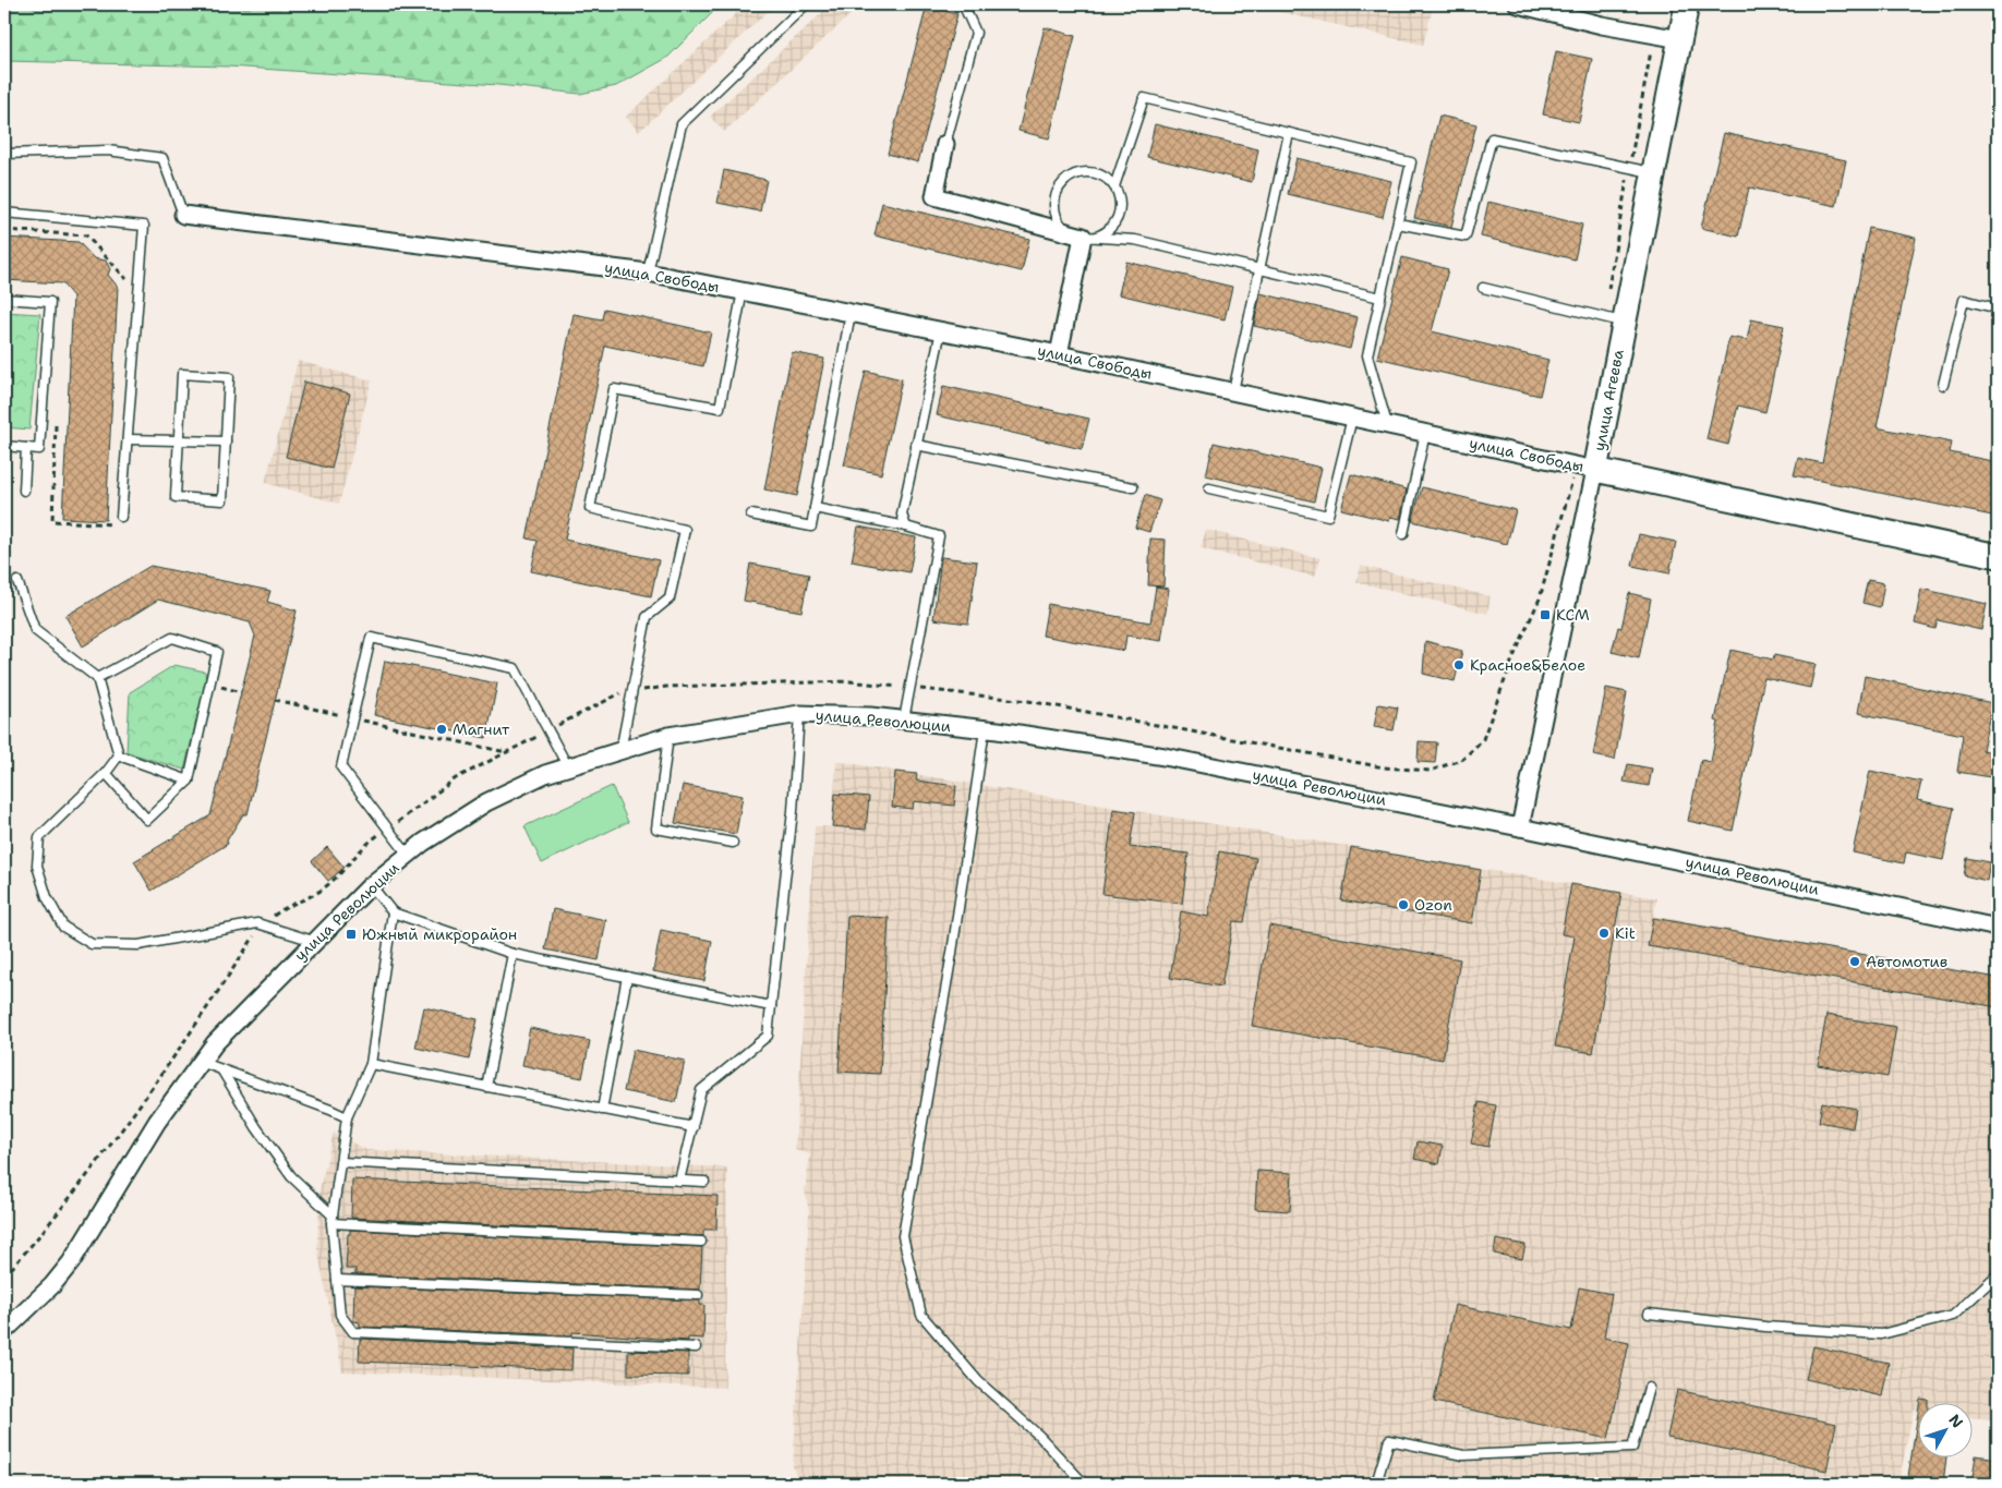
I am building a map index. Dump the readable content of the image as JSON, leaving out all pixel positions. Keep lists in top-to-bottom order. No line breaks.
{"streets":{"street":["улица Свободы","улица Агеева","улица Революции"]},"crossings":[["улица Свободы","улица Агеева"],["улица Агеева","улица Революции"]],"places":{"transit":["КСМ","Южный микрорайон"],"other":["Красное&Белое","Магнит","Ozon","Kit","Автомотив"]},"north":"top right"}
